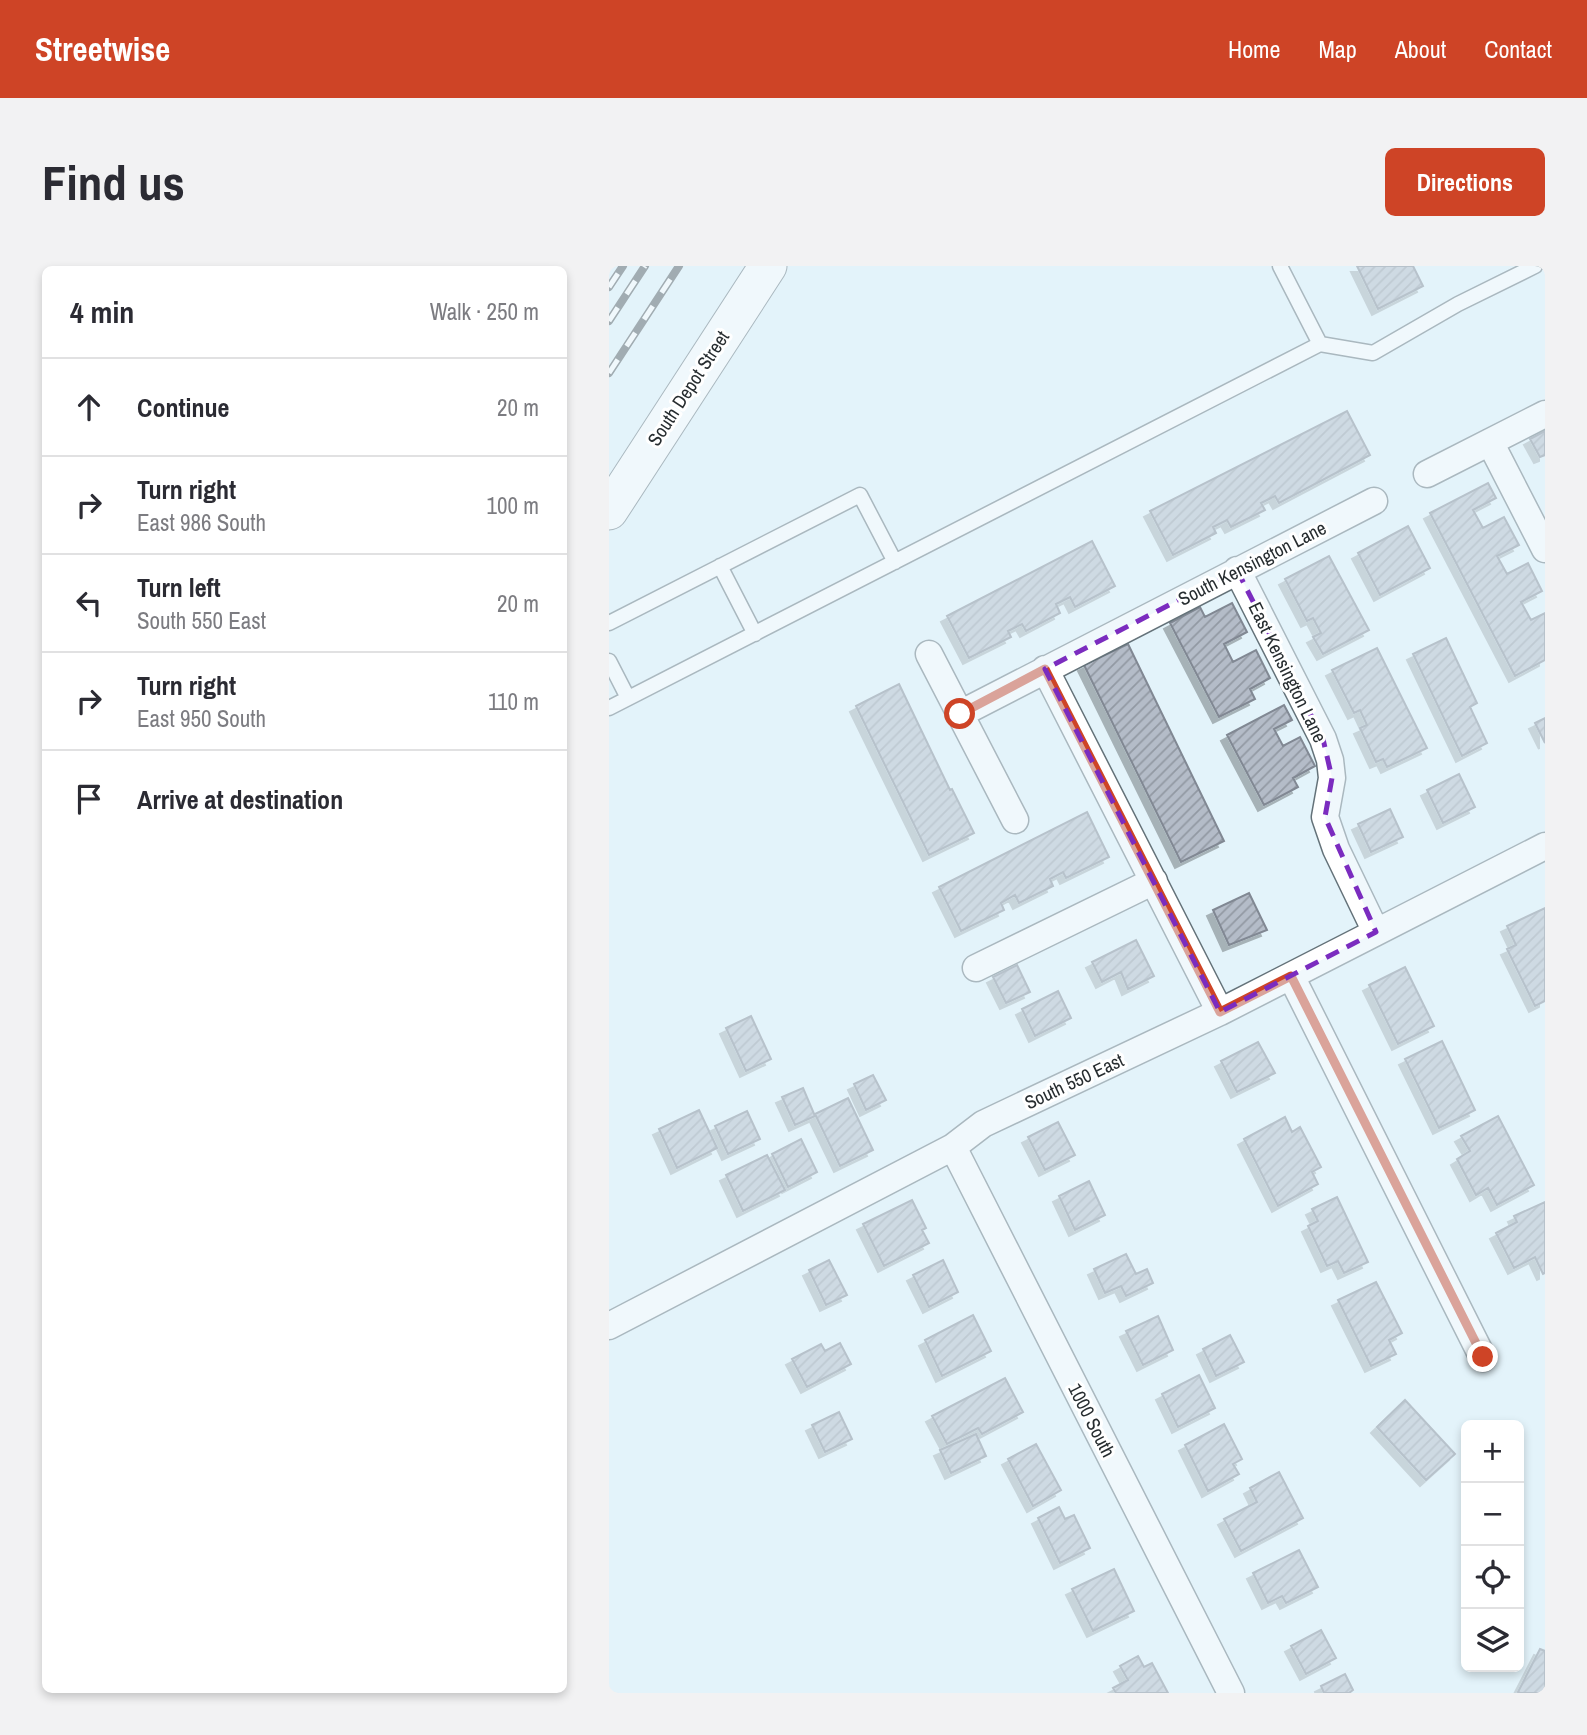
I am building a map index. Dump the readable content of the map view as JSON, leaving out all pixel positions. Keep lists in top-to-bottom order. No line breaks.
{"streets":{"street":["South Depot Street","South Kensington Lane","East Kensington Lane","South 550 East","1000 South"]},"crossings":[["South Kensington Lane","East Kensington Lane"],["East Kensington Lane","South 550 East"],["South 550 East","1000 South"]],"page":{"header":"Streetwise","nav":["Home","Map","About","Contact"],"buttons":"Directions","title":"Find us","heading":["4 min","Walk · 250 m"],"list":[["Continue","20 m"],["Turn right","East 986 South","100 m"],["Turn left","South 550 East","20 m"],["Turn right","East 950 South","110 m"],"Arrive at destination"],"map_buttons":["+","−"]}}
